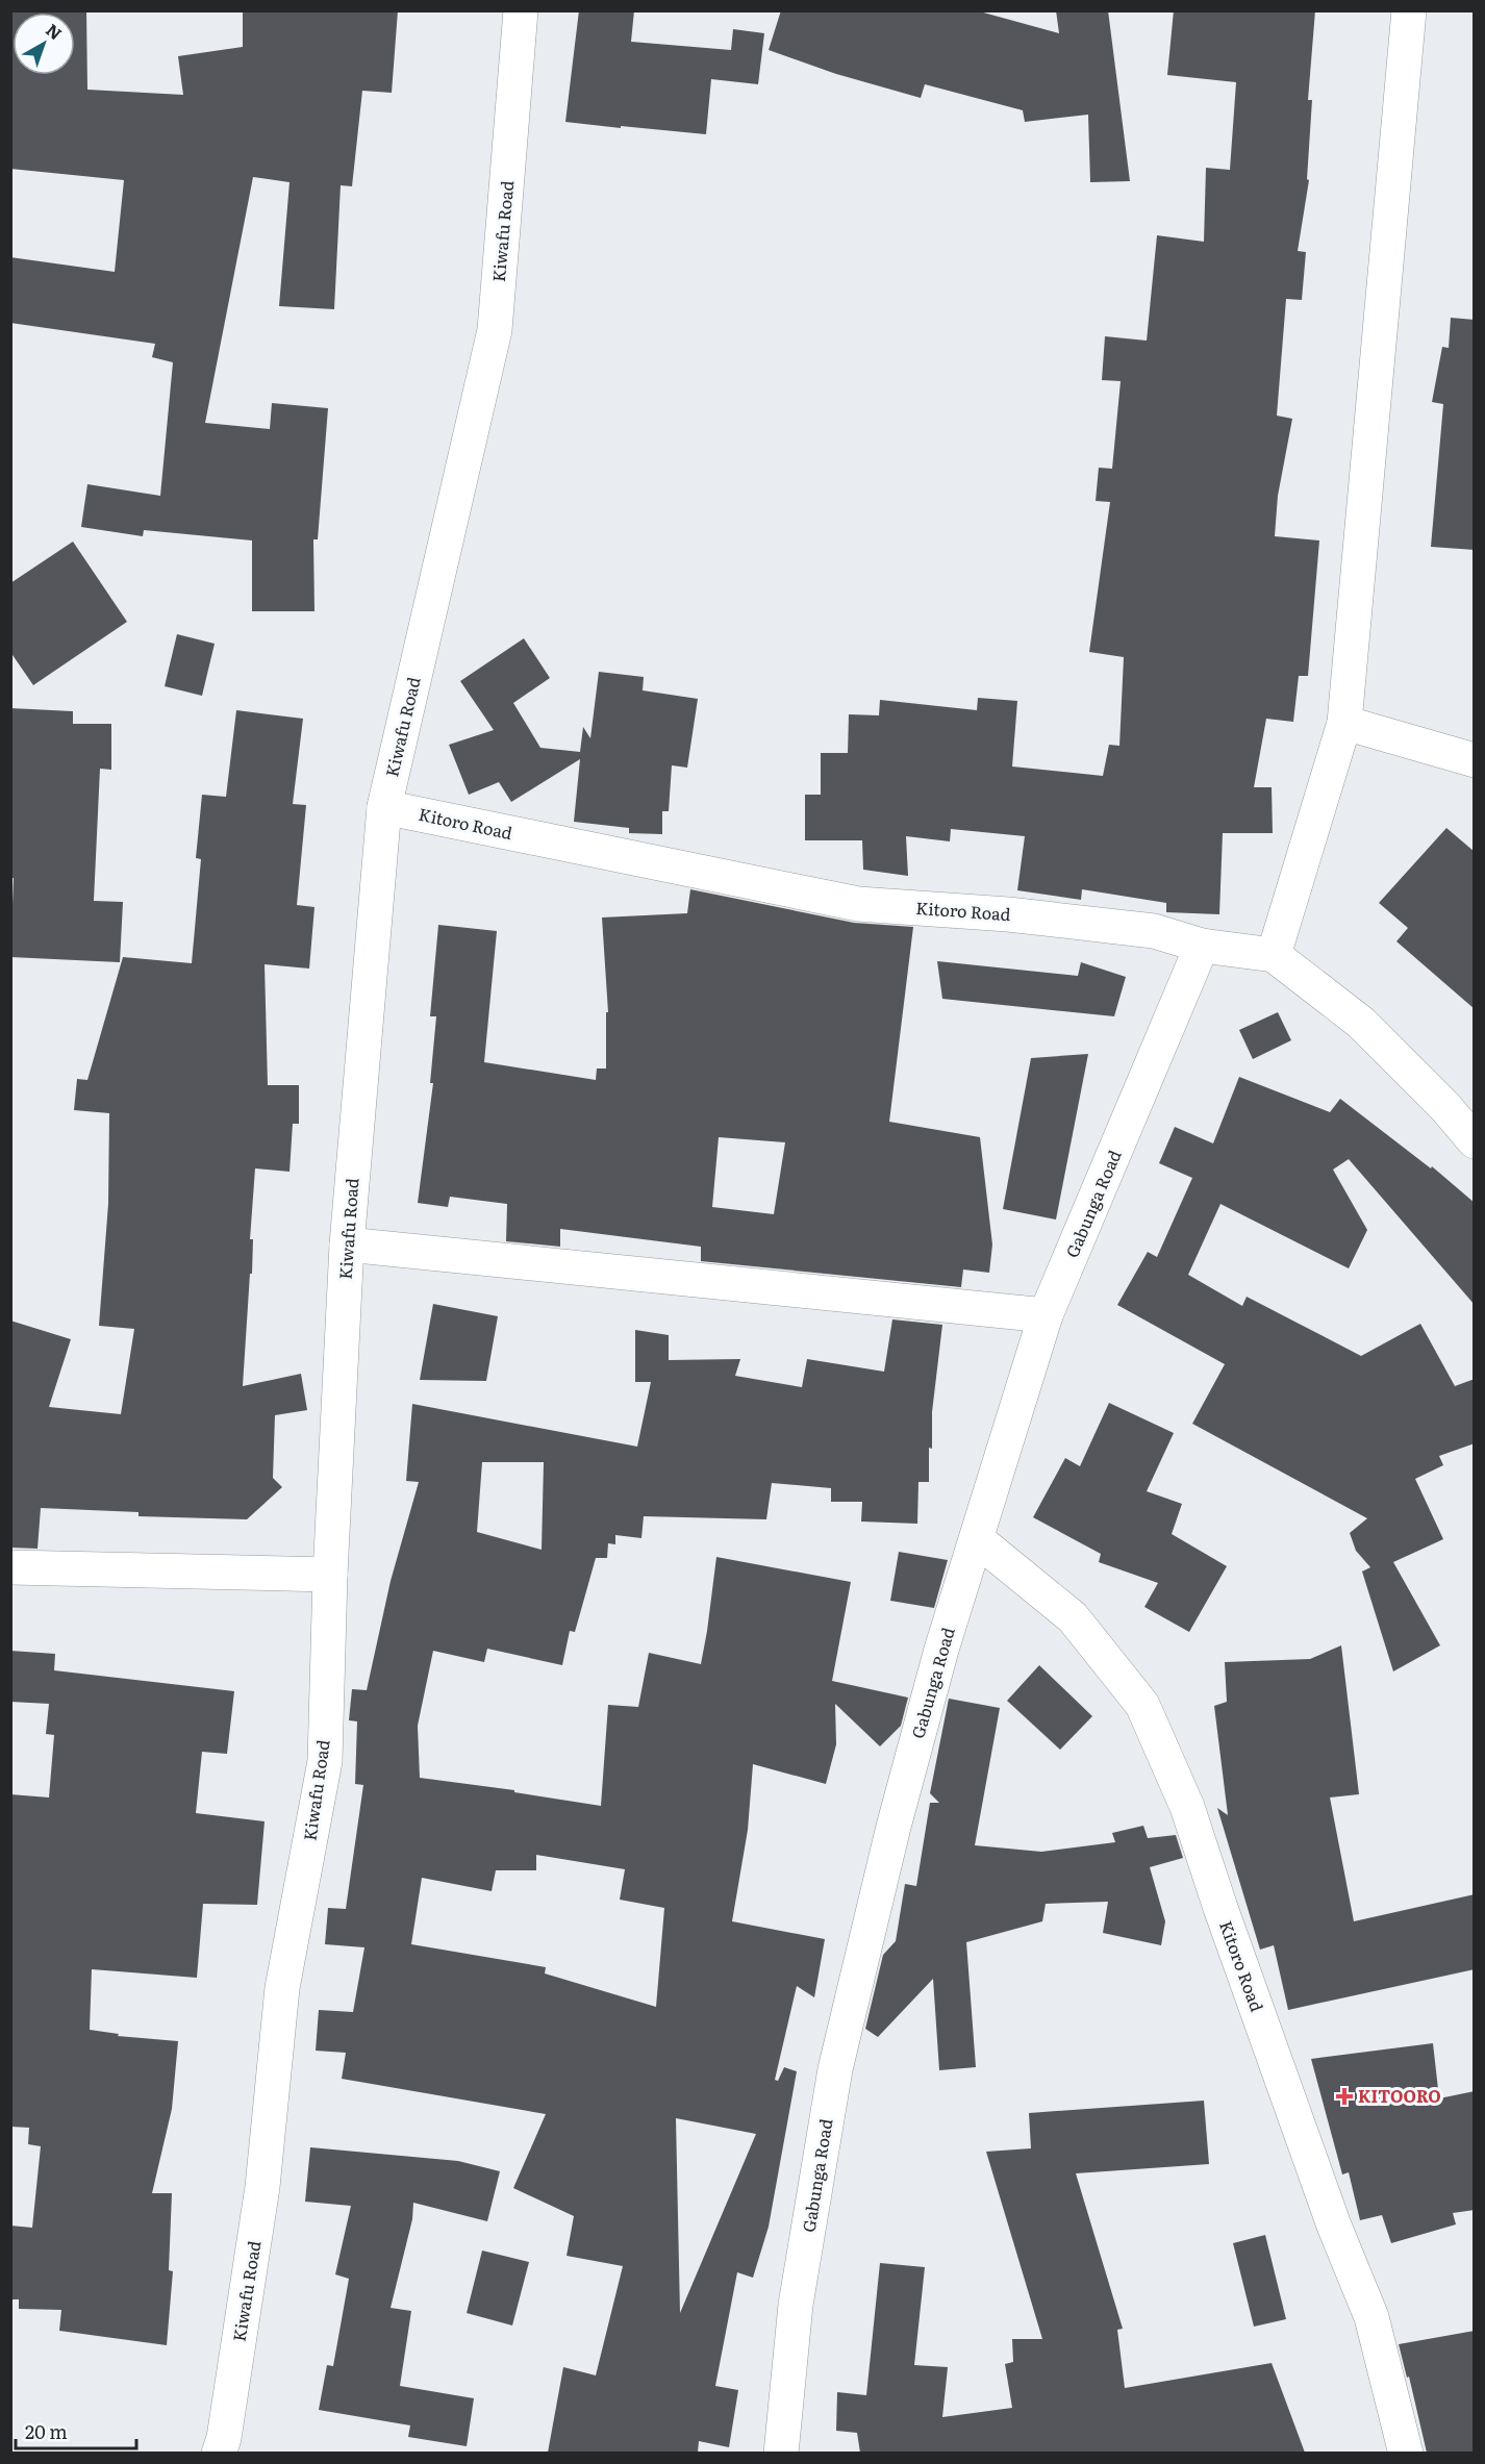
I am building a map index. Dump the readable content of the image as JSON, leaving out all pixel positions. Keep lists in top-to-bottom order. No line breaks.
{"streets":{"street":["Kiwafu Road","Kitoro Road","Gabunga Road"]},"crossings":[["Kiwafu Road","Kitoro Road"],["Kitoro Road","Gabunga Road"]],"places":{"health":["KITOORO"]},"scale_bar":"20 m","north":"top right"}
